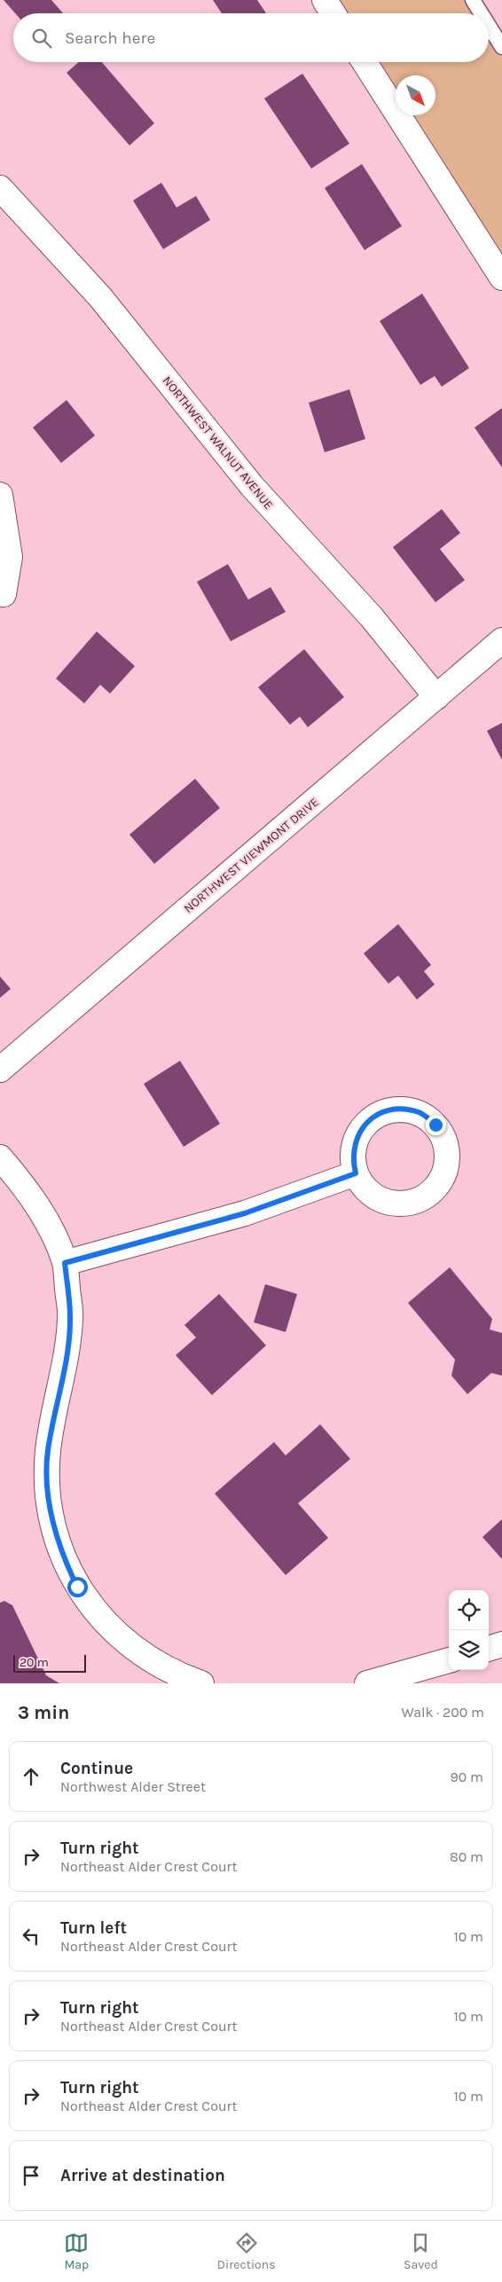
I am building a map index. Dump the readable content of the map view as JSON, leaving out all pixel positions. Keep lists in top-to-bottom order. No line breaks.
{"streets":{"street":["NORTHWEST WALNUT AVENUE","NORTHWEST VIEWMONT DRIVE"]},"crossings":[["NORTHWEST WALNUT AVENUE","NORTHWEST VIEWMONT DRIVE"]],"scale_bar":"20 m","north":"bottom right","page":{"search":"Search here","scale":"20 m","heading":["3 min","Walk · 200 m"],"list":[["Continue","Northwest Alder Street","90 m"],["Turn right","Northeast Alder Crest Court","80 m"],["Turn left","Northeast Alder Crest Court","10 m"],["Turn right","Northeast Alder Crest Court","10 m"],["Turn right","Northeast Alder Crest Court","10 m"],"Arrive at destination"],"nav":["Map","Directions","Saved"]}}
